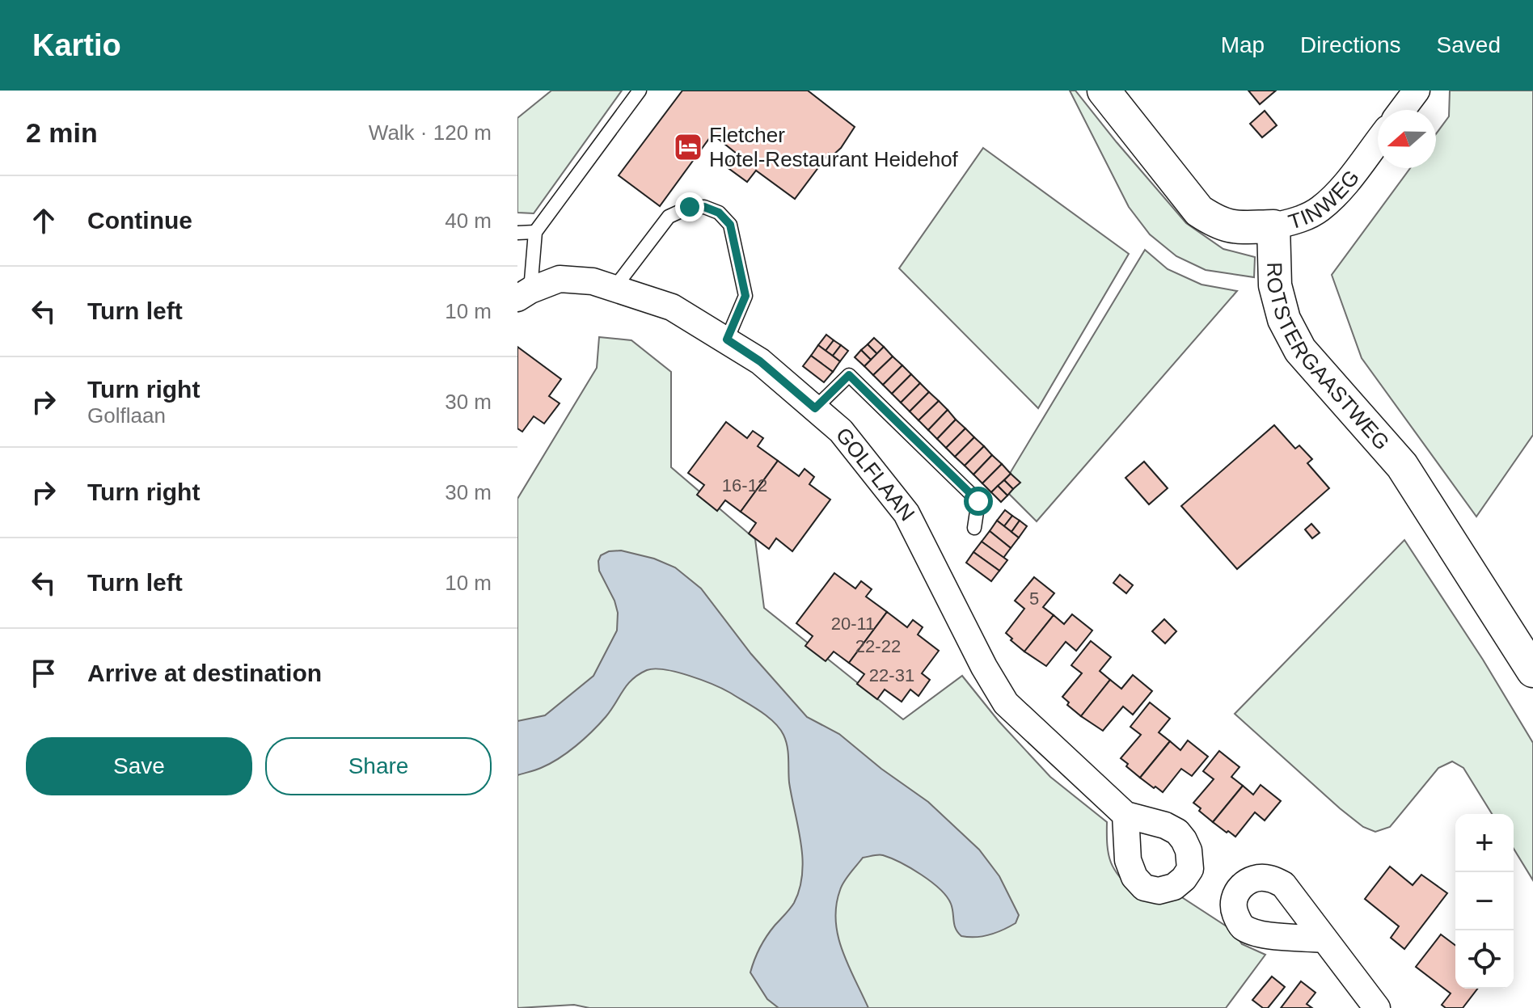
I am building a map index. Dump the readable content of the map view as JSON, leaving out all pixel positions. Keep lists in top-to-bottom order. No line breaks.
{"streets":{"street":["TINWEG","ROTSTERGAASTWEG","GOLFLAAN"]},"crossings":[["TINWEG","ROTSTERGAASTWEG"]],"places":{"hotel":["Fletcher Hotel-Restaurant Heidehof"]},"house_numbers":["16-12","5","20-11","22-22","22-31"],"north":"left","page":{"header":"Kartio","nav":["Map","Directions","Saved"],"heading":["2 min","Walk · 120 m"],"list":[["Continue","40 m"],["Turn left","10 m"],["Turn right","Golflaan","30 m"],["Turn right","30 m"],["Turn left","10 m"],"Arrive at destination"],"buttons":["Save","Share"],"map_buttons":["+","−"]}}
